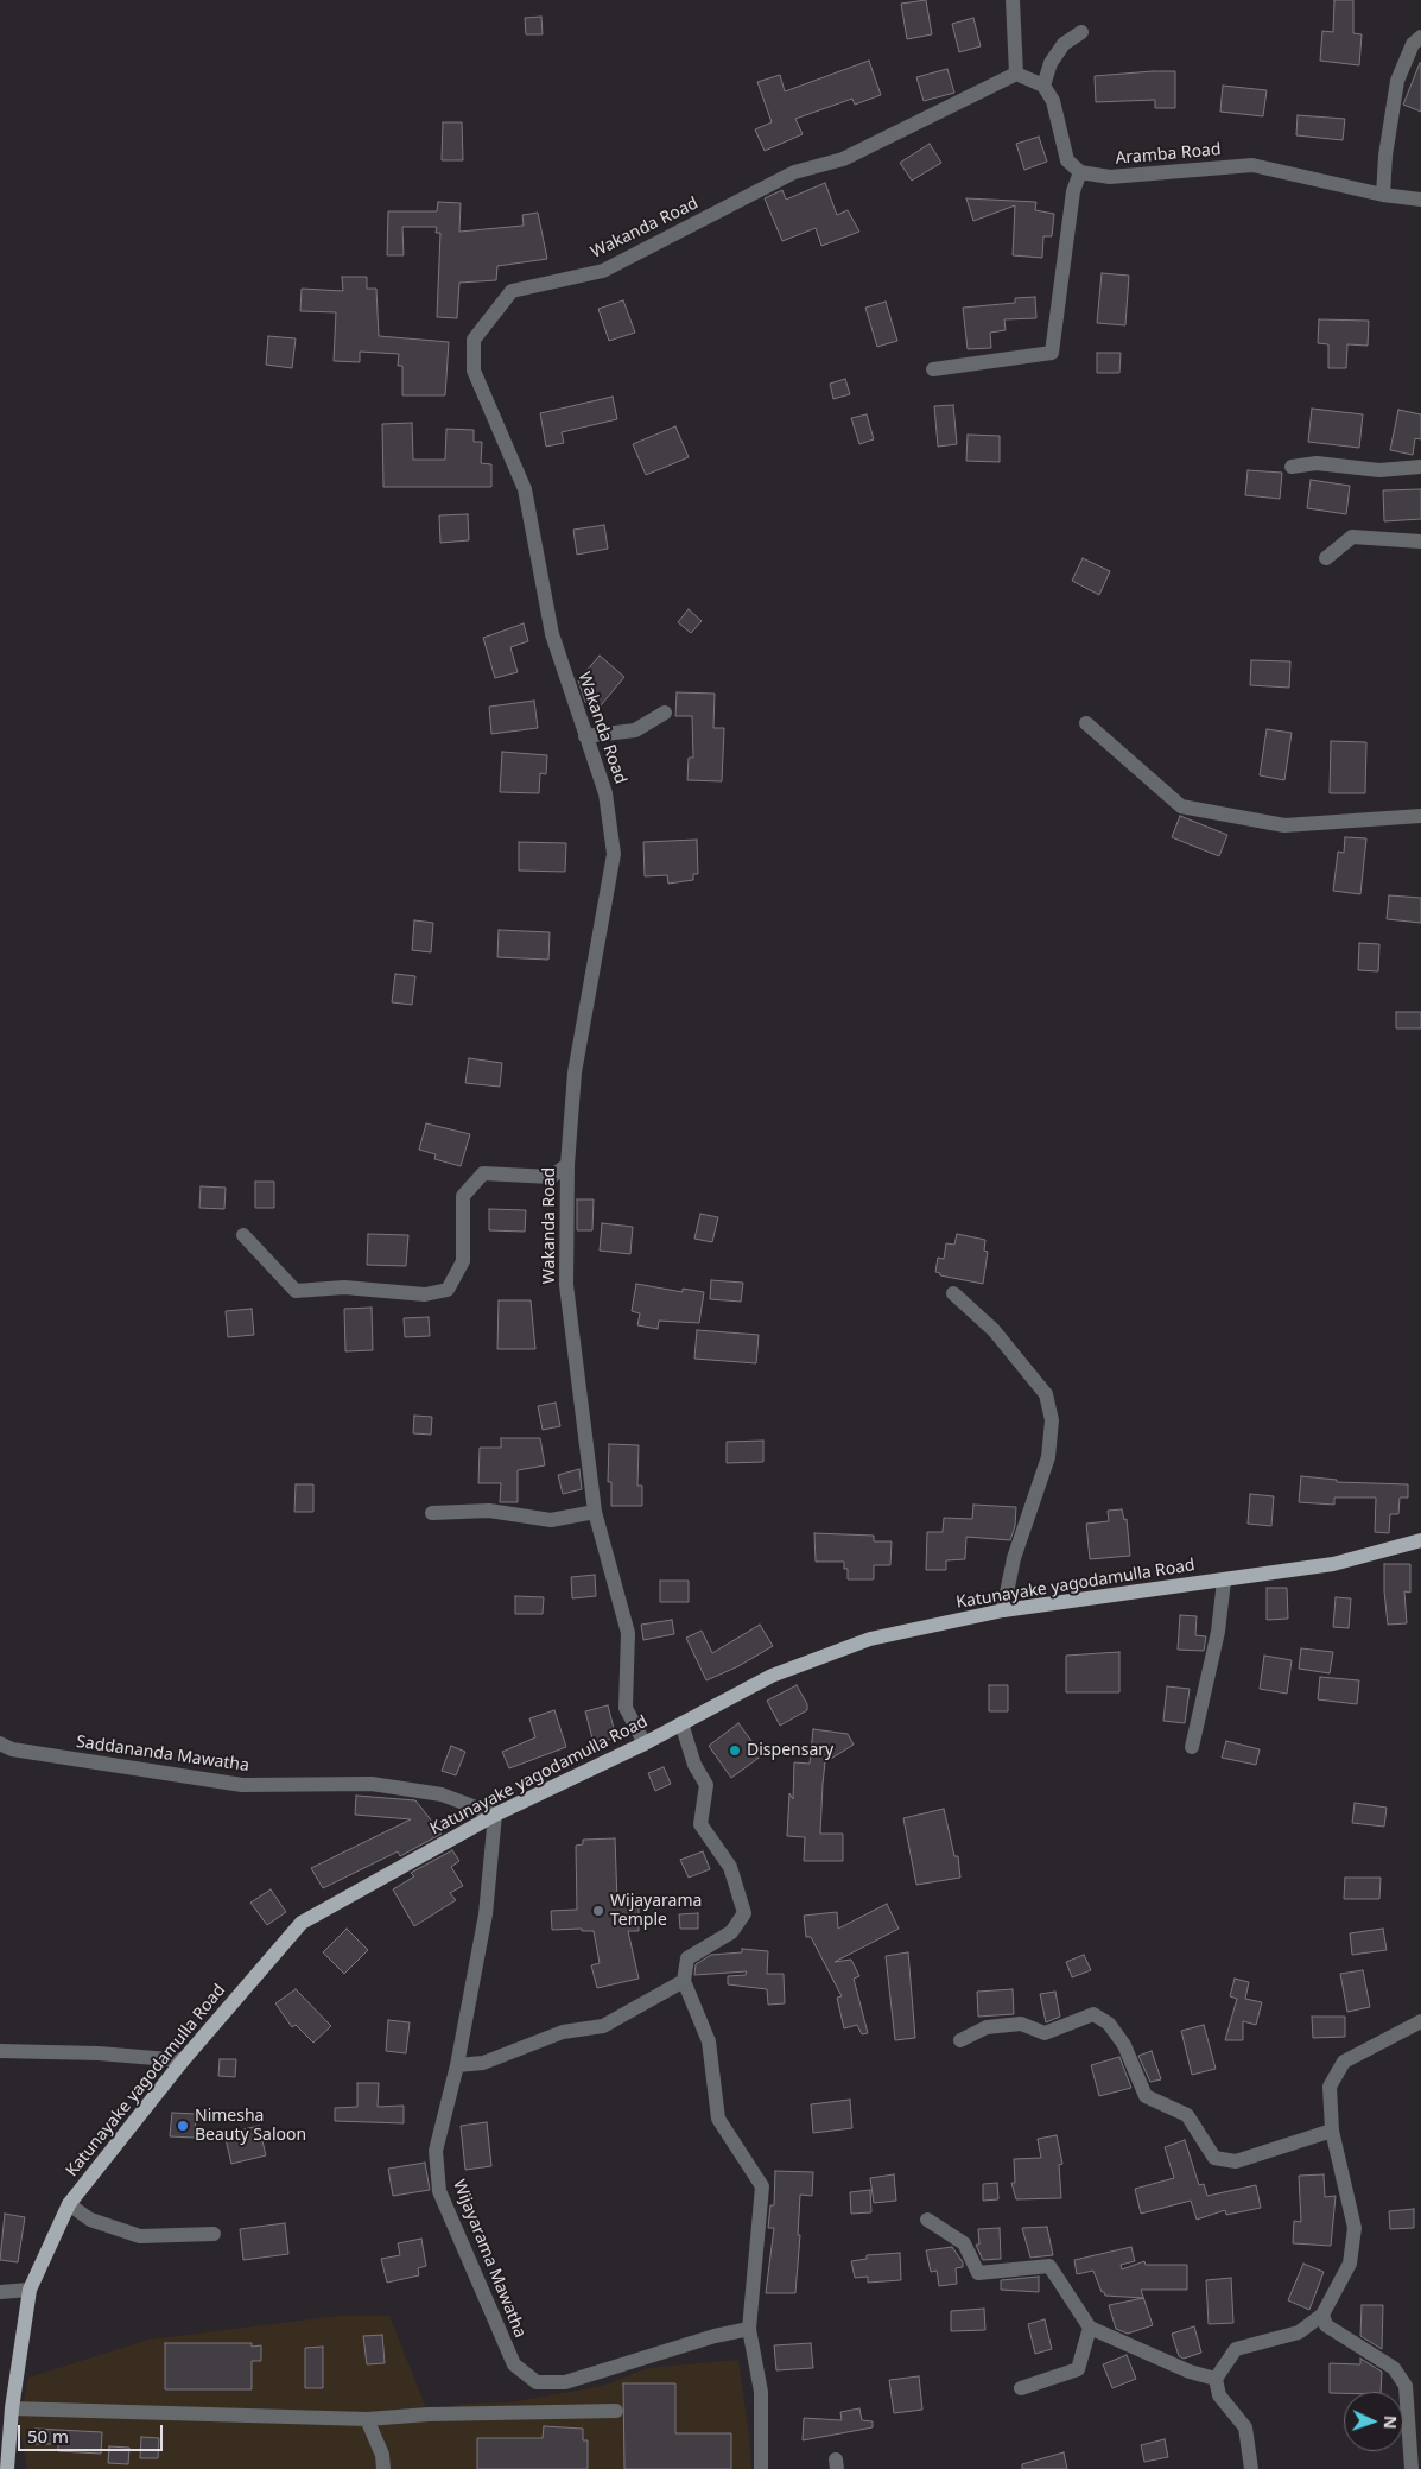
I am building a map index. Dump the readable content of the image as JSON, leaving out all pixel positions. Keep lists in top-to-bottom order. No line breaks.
{"streets":{"main road":["Katunayake yagodamulla Road"],"street":["Aramba Road","Wakanda Road","Saddananda Mawatha","Wijayarama Mawatha"]},"crossings":[["Wakanda Road","Katunayake yagodamulla Road"],["Katunayake yagodamulla Road","Saddananda Mawatha"],["Katunayake yagodamulla Road","Wijayarama Mawatha"],["Saddananda Mawatha","Wijayarama Mawatha"]],"places":["Dispensary","Wijayarama Temple","Nimesha Beauty Saloon"],"scale_bar":"50 m","north":"right"}
